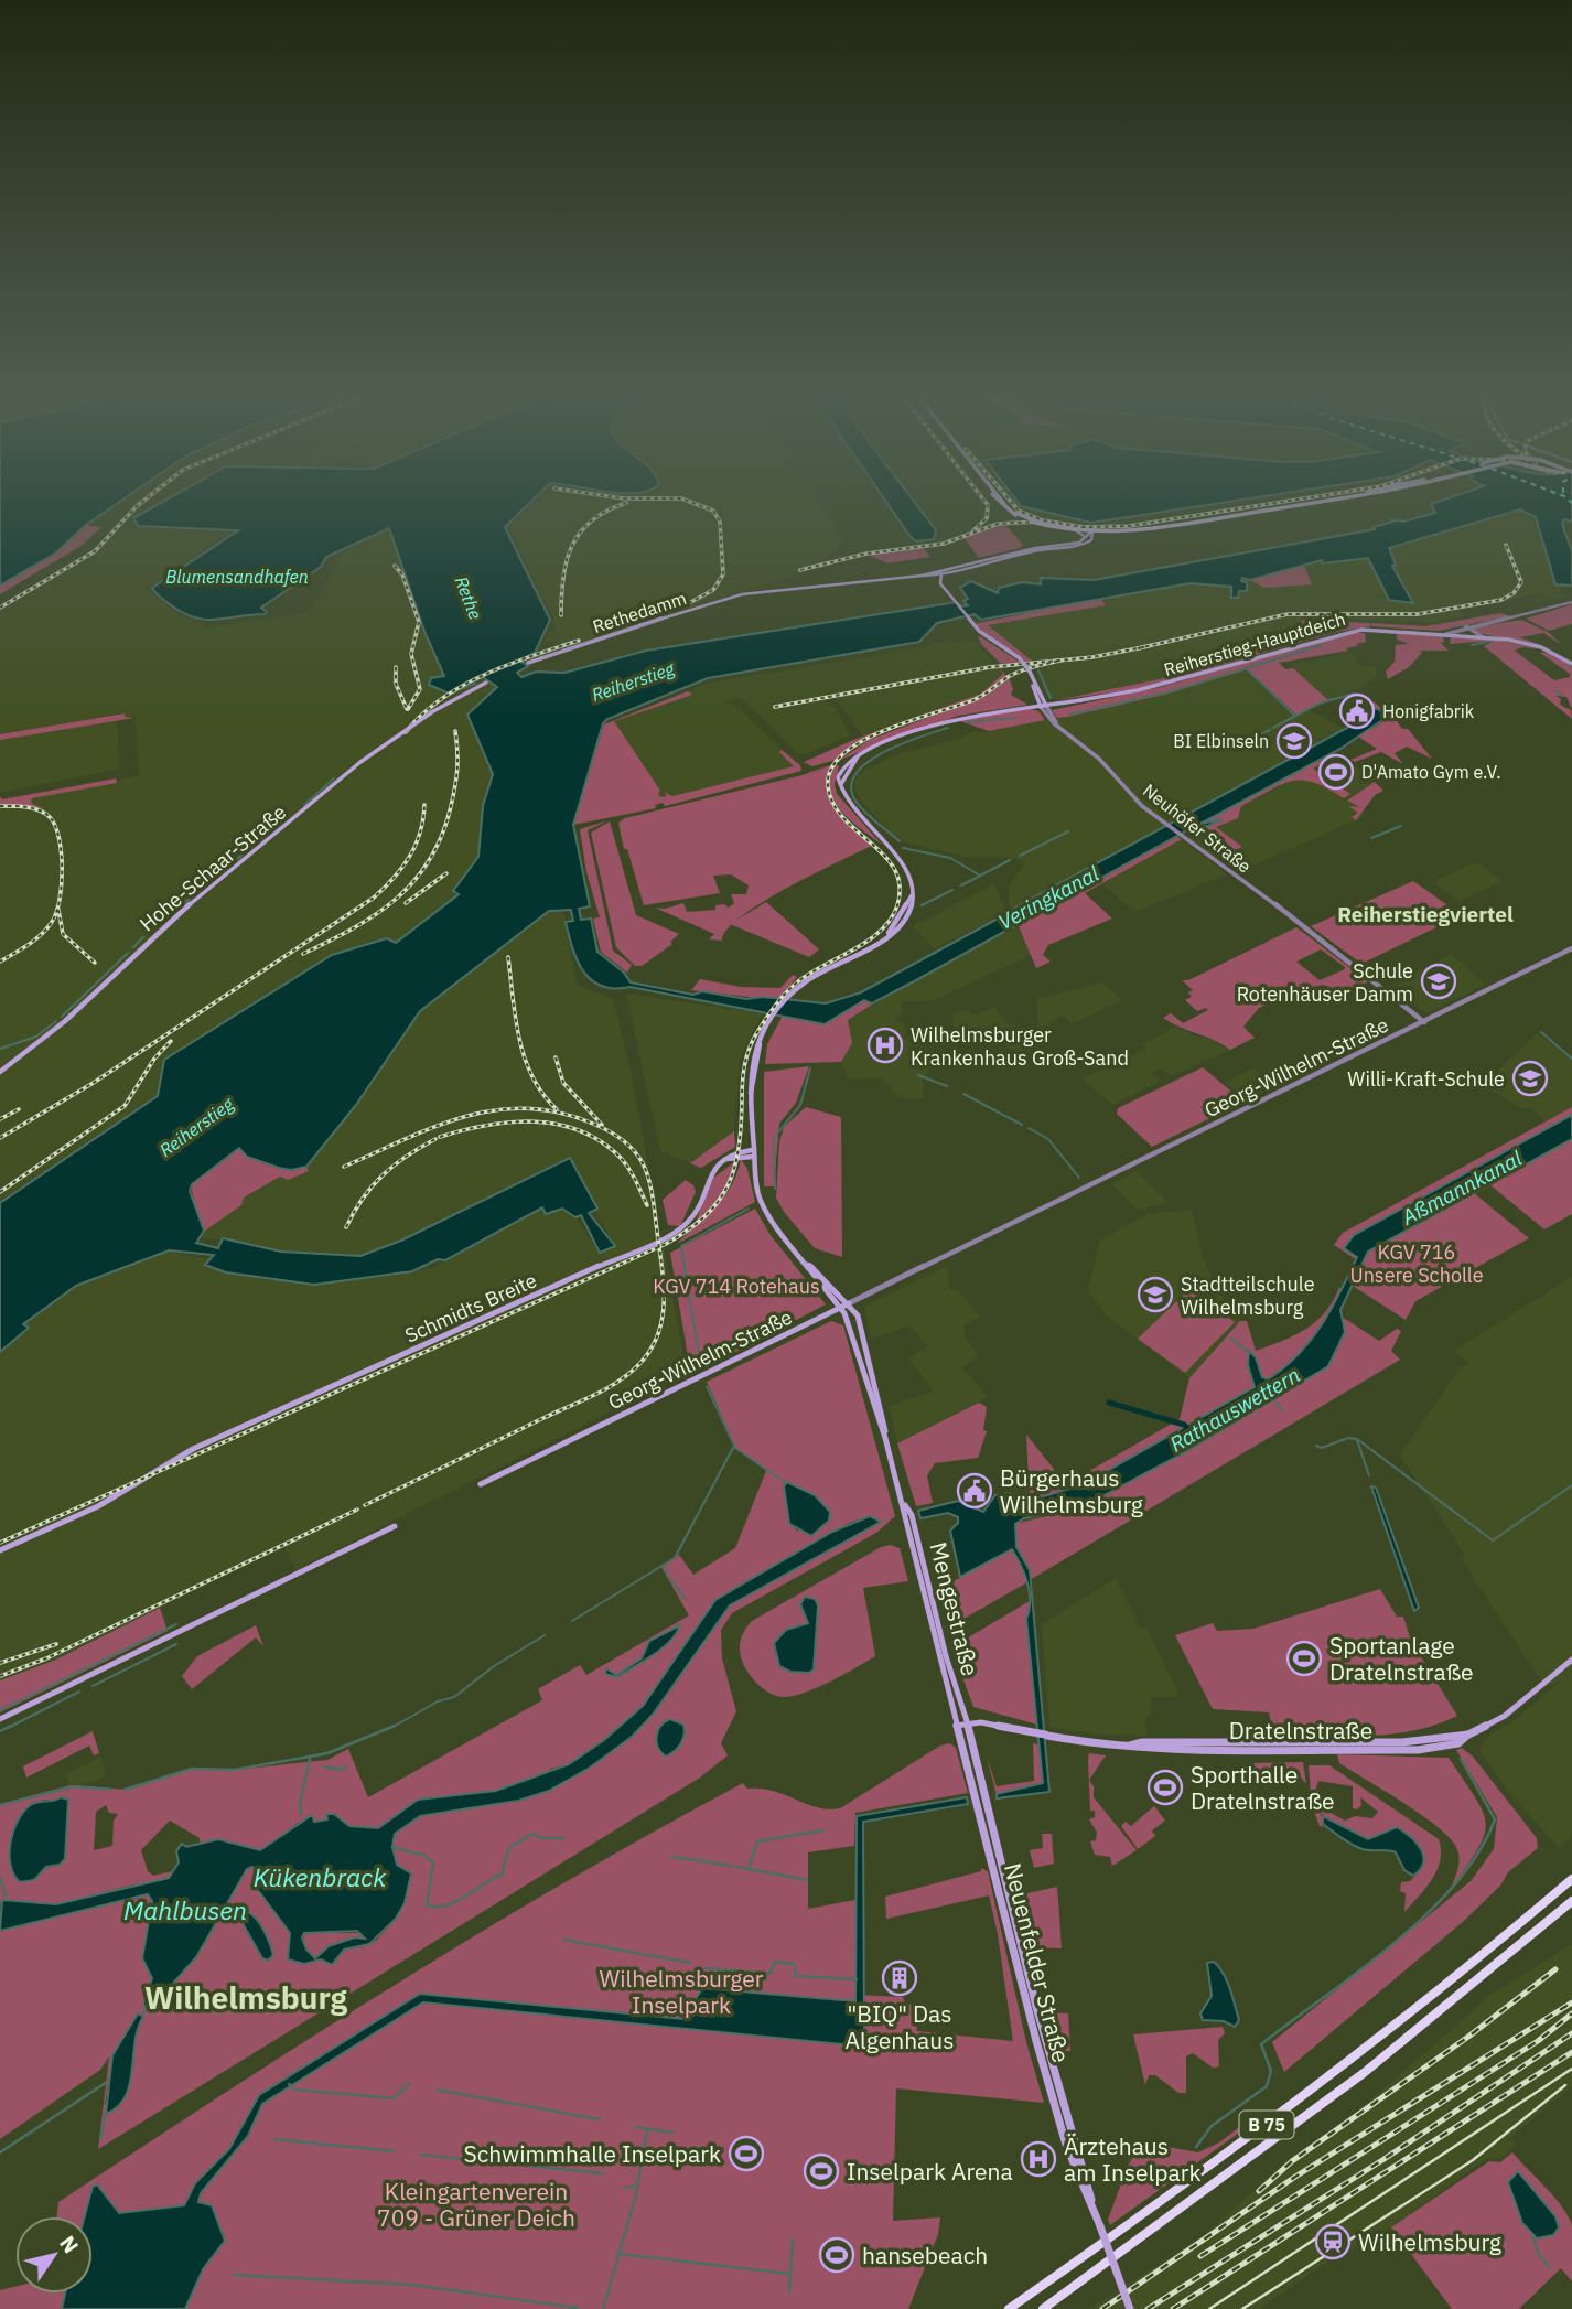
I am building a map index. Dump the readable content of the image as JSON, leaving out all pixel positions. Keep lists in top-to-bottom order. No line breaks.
{"streets":{"highway":["B 75"],"main road":["Rethedamm","Reiherstieg-Hauptdeich","Neuhöfer Straße","Hohe-Schaar-Straße","Georg-Wilhelm-Straße","Schmidts Breite","Mengestraße","Dratelnstraße","Neuenfelder Straße"]},"crossings":[["Reiherstieg-Hauptdeich","Neuhöfer Straße"],["Reiherstieg-Hauptdeich","Schmidts Breite"],["Neuhöfer Straße","Georg-Wilhelm-Straße"],["Georg-Wilhelm-Straße","Mengestraße"],["Mengestraße","Dratelnstraße"],["Mengestraße","Neuenfelder Straße"],["Dratelnstraße","Neuenfelder Straße"]],"districts":["Reiherstiegviertel","Wilhelmsburg"],"water":["Blumensandhafen","Rethe","Reiherstieg","Veringkanal","Aßmannkanal","Rathauswettern","Kükenbrack","Mahlbusen"],"parks":["KGV 716 Unsere Scholle","KGV 714 Rotehaus","Wilhelmsburger Inselpark","Kleingartenverein 709 - Grüner Deich"],"places":{"public building":["Honigfabrik","Bürgerhaus Wilhelmsburg"],"school or university":["BI Elbinseln","Schule Rotenhäuser Damm","Willi-Kraft-Schule","Stadtteilschule Wilhelmsburg"],"sports":["D'Amato Gym e.V.","Sportanlage Dratelnstraße","Sporthalle Dratelnstraße","Schwimmhalle Inselpark","Inselpark Arena","hansebeach"],"hospital":["Wilhelmsburger Krankenhaus Groß-Sand","Ärztehaus am Inselpark"],"building":["\"BIQ\" Das Algenhaus"],"station":["Wilhelmsburg"]},"north":"top right"}
